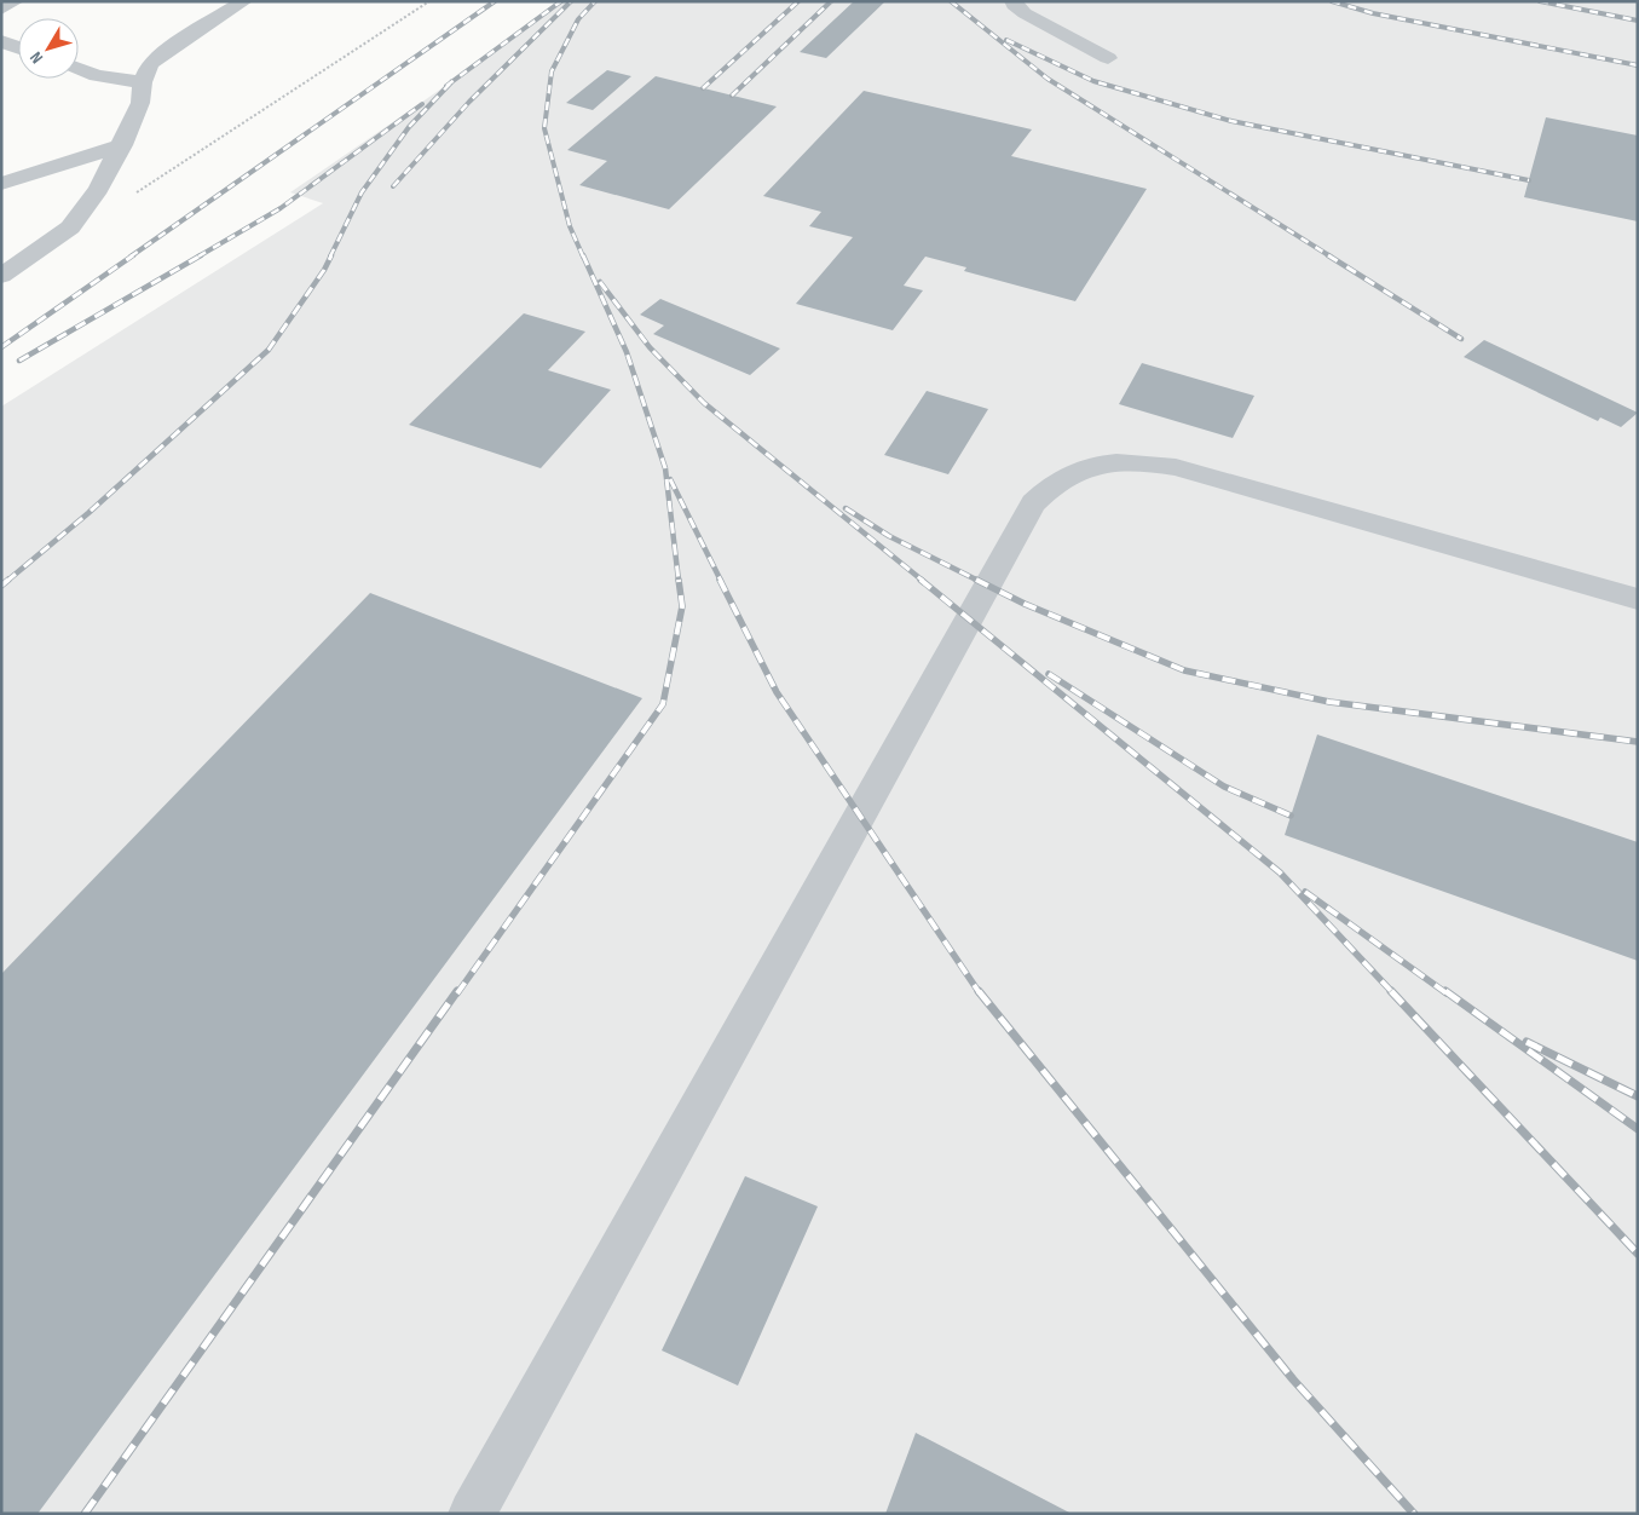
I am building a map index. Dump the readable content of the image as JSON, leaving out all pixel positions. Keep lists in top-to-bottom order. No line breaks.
{"north":"bottom left"}
